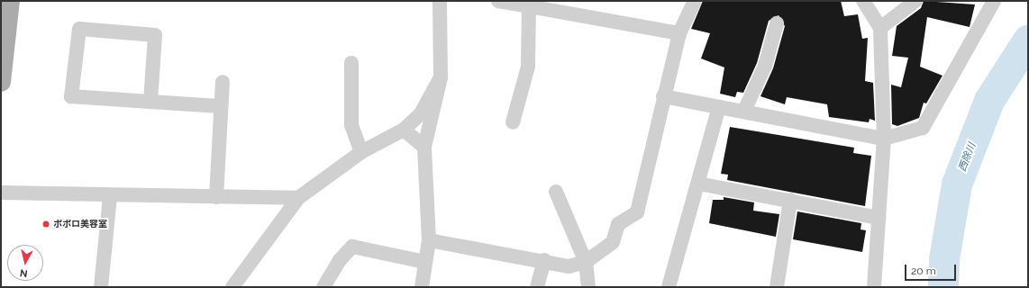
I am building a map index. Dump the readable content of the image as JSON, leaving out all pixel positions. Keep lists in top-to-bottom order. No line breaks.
{"water":["西除川"],"places":["ポポロ美容室"],"scale_bar":"20 m","north":"bottom"}
